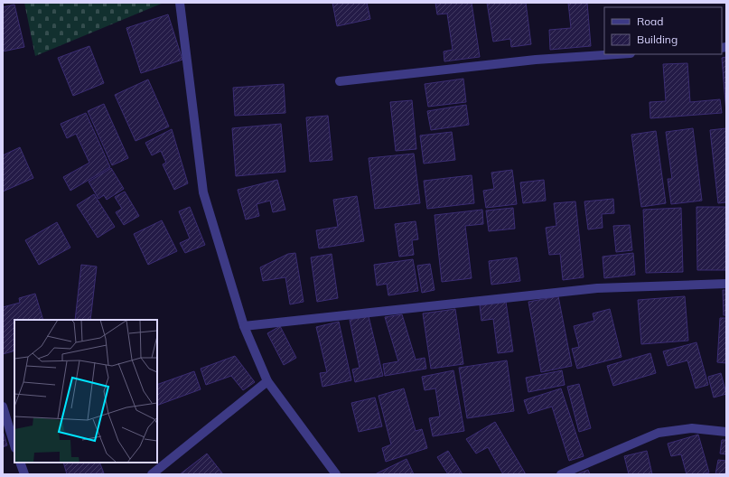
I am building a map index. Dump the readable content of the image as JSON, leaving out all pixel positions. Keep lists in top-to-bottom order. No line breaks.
{"legend":["Road","Building"]}
